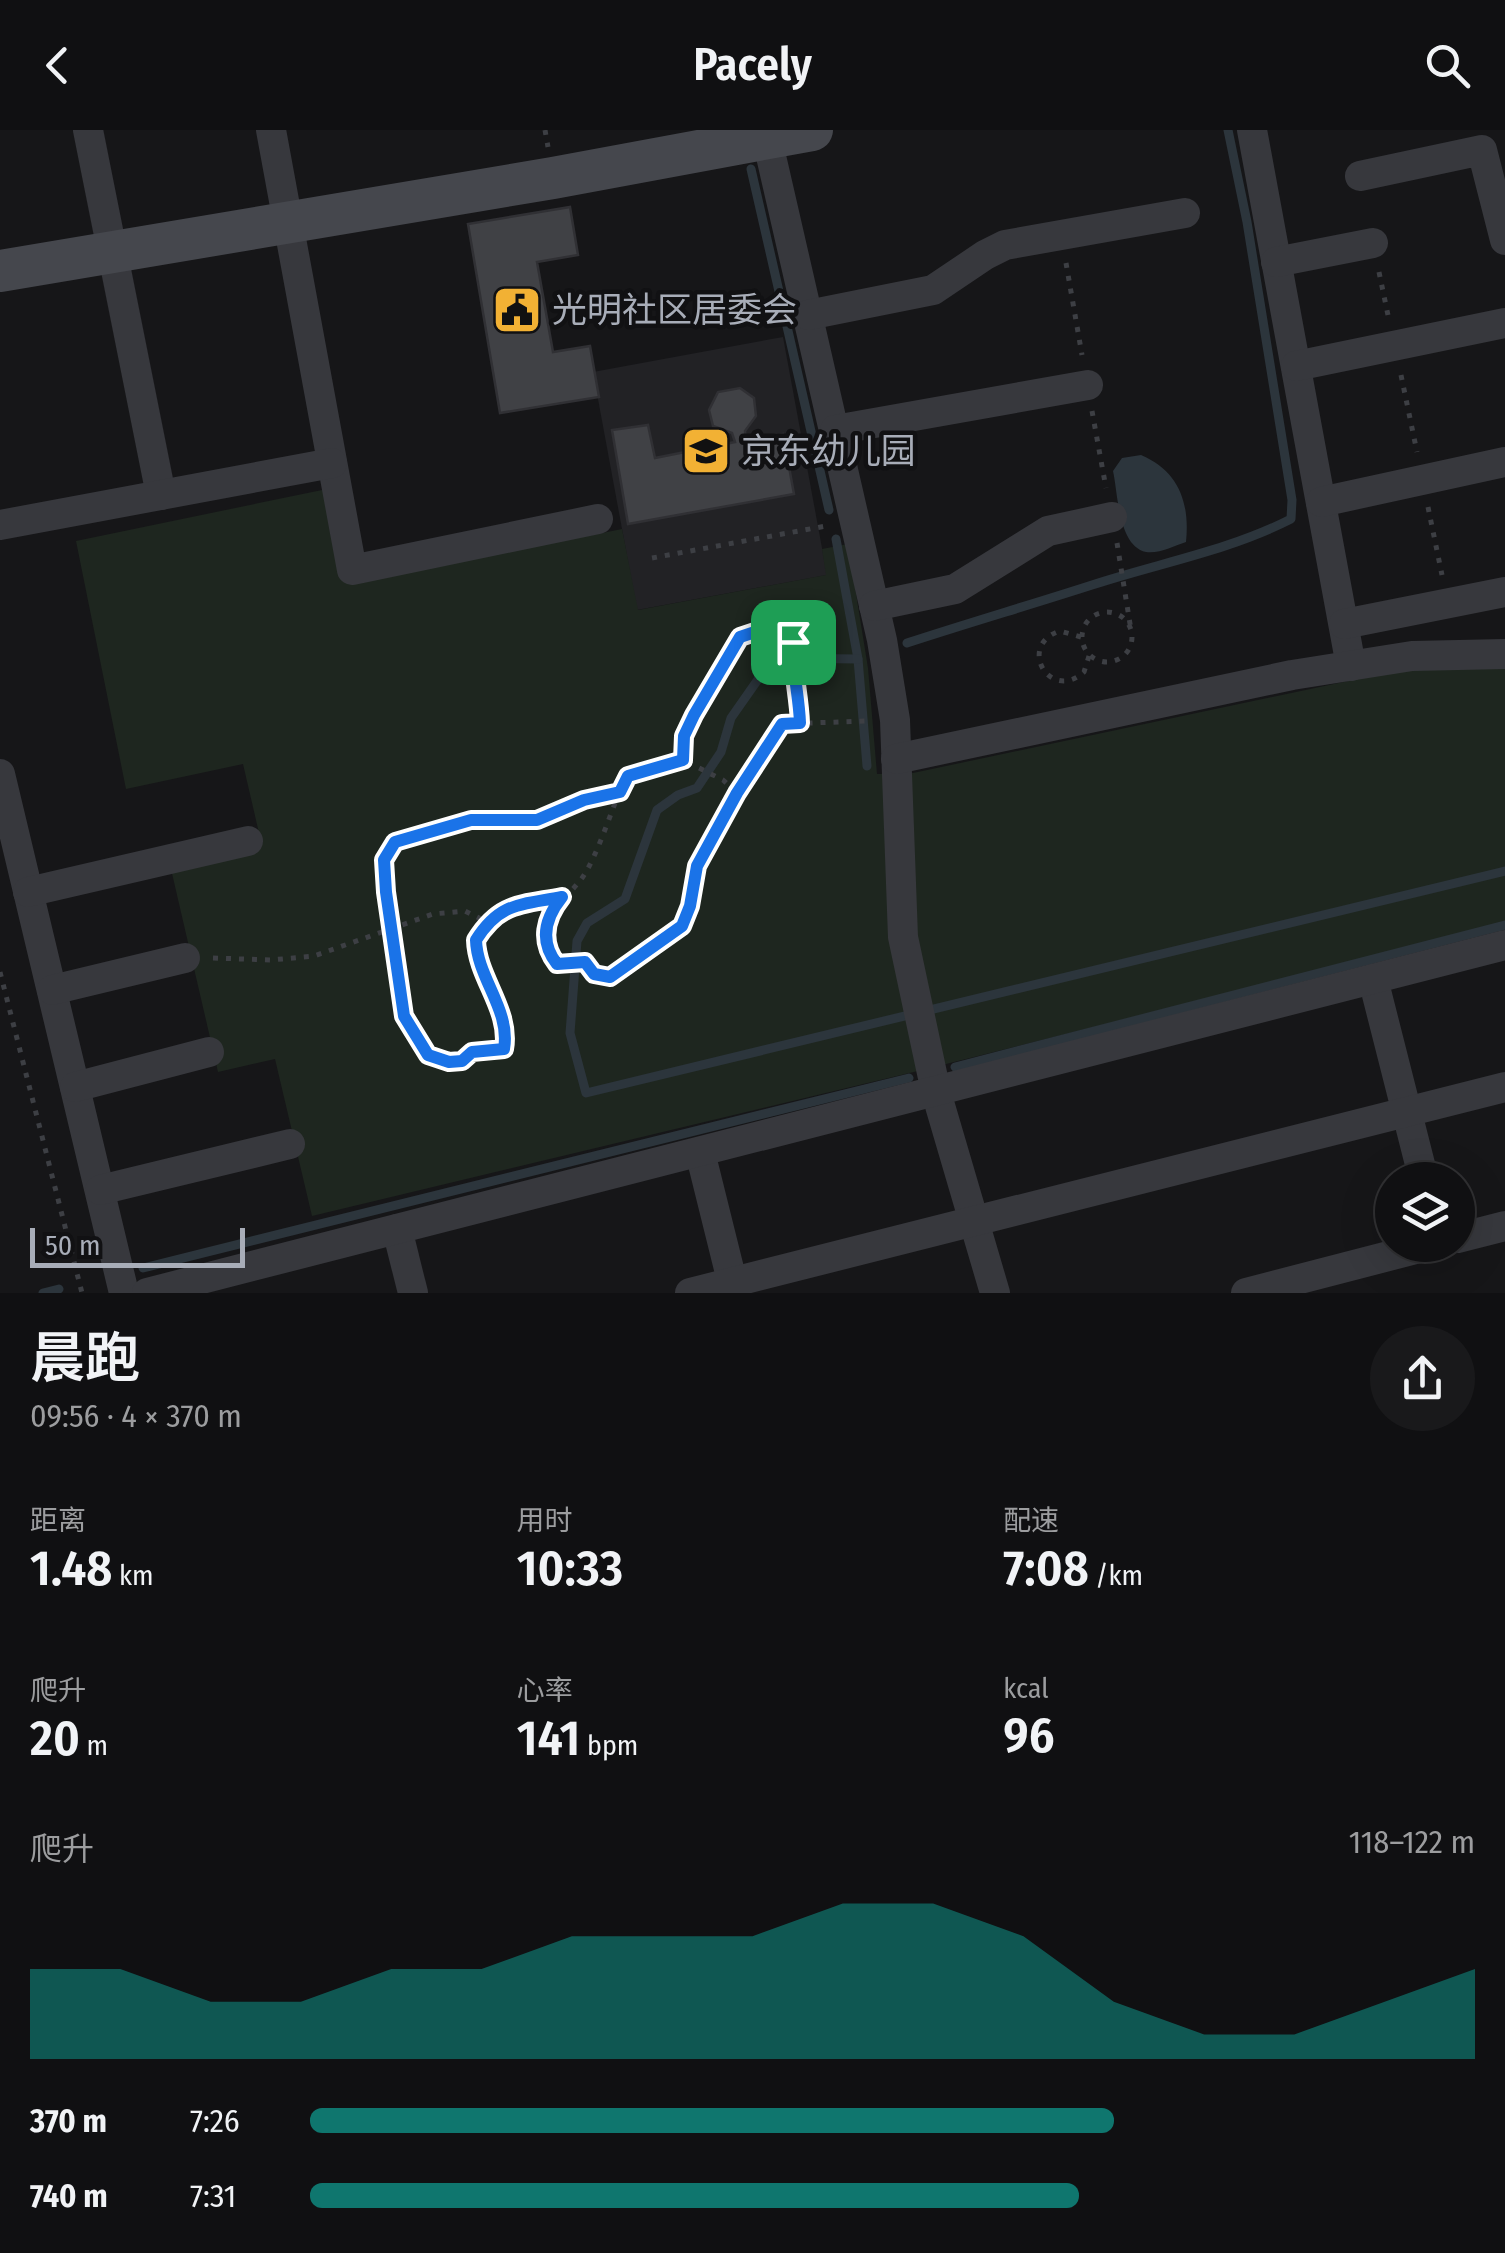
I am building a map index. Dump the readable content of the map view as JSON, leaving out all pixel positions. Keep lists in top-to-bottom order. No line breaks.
{"places":{"public building":["光明社区居委会"],"school or university":["京东幼儿园"]},"scale_bar":"50 m","page":{"header":"Pacely","scale":"50 m","heading":["晨跑","09:56 · 4 × 370 m"],"stats":[["距离","1.48 km"],["用时","10:33"],["配速","7:08 /km"],["爬升","20 m"],["心率","141 bpm"],["kcal","96"]],"chart":["爬升","118–122 m"],"list":[{"name":"370 m","note":"7:26"},{"name":"740 m","note":"7:31"}]}}
